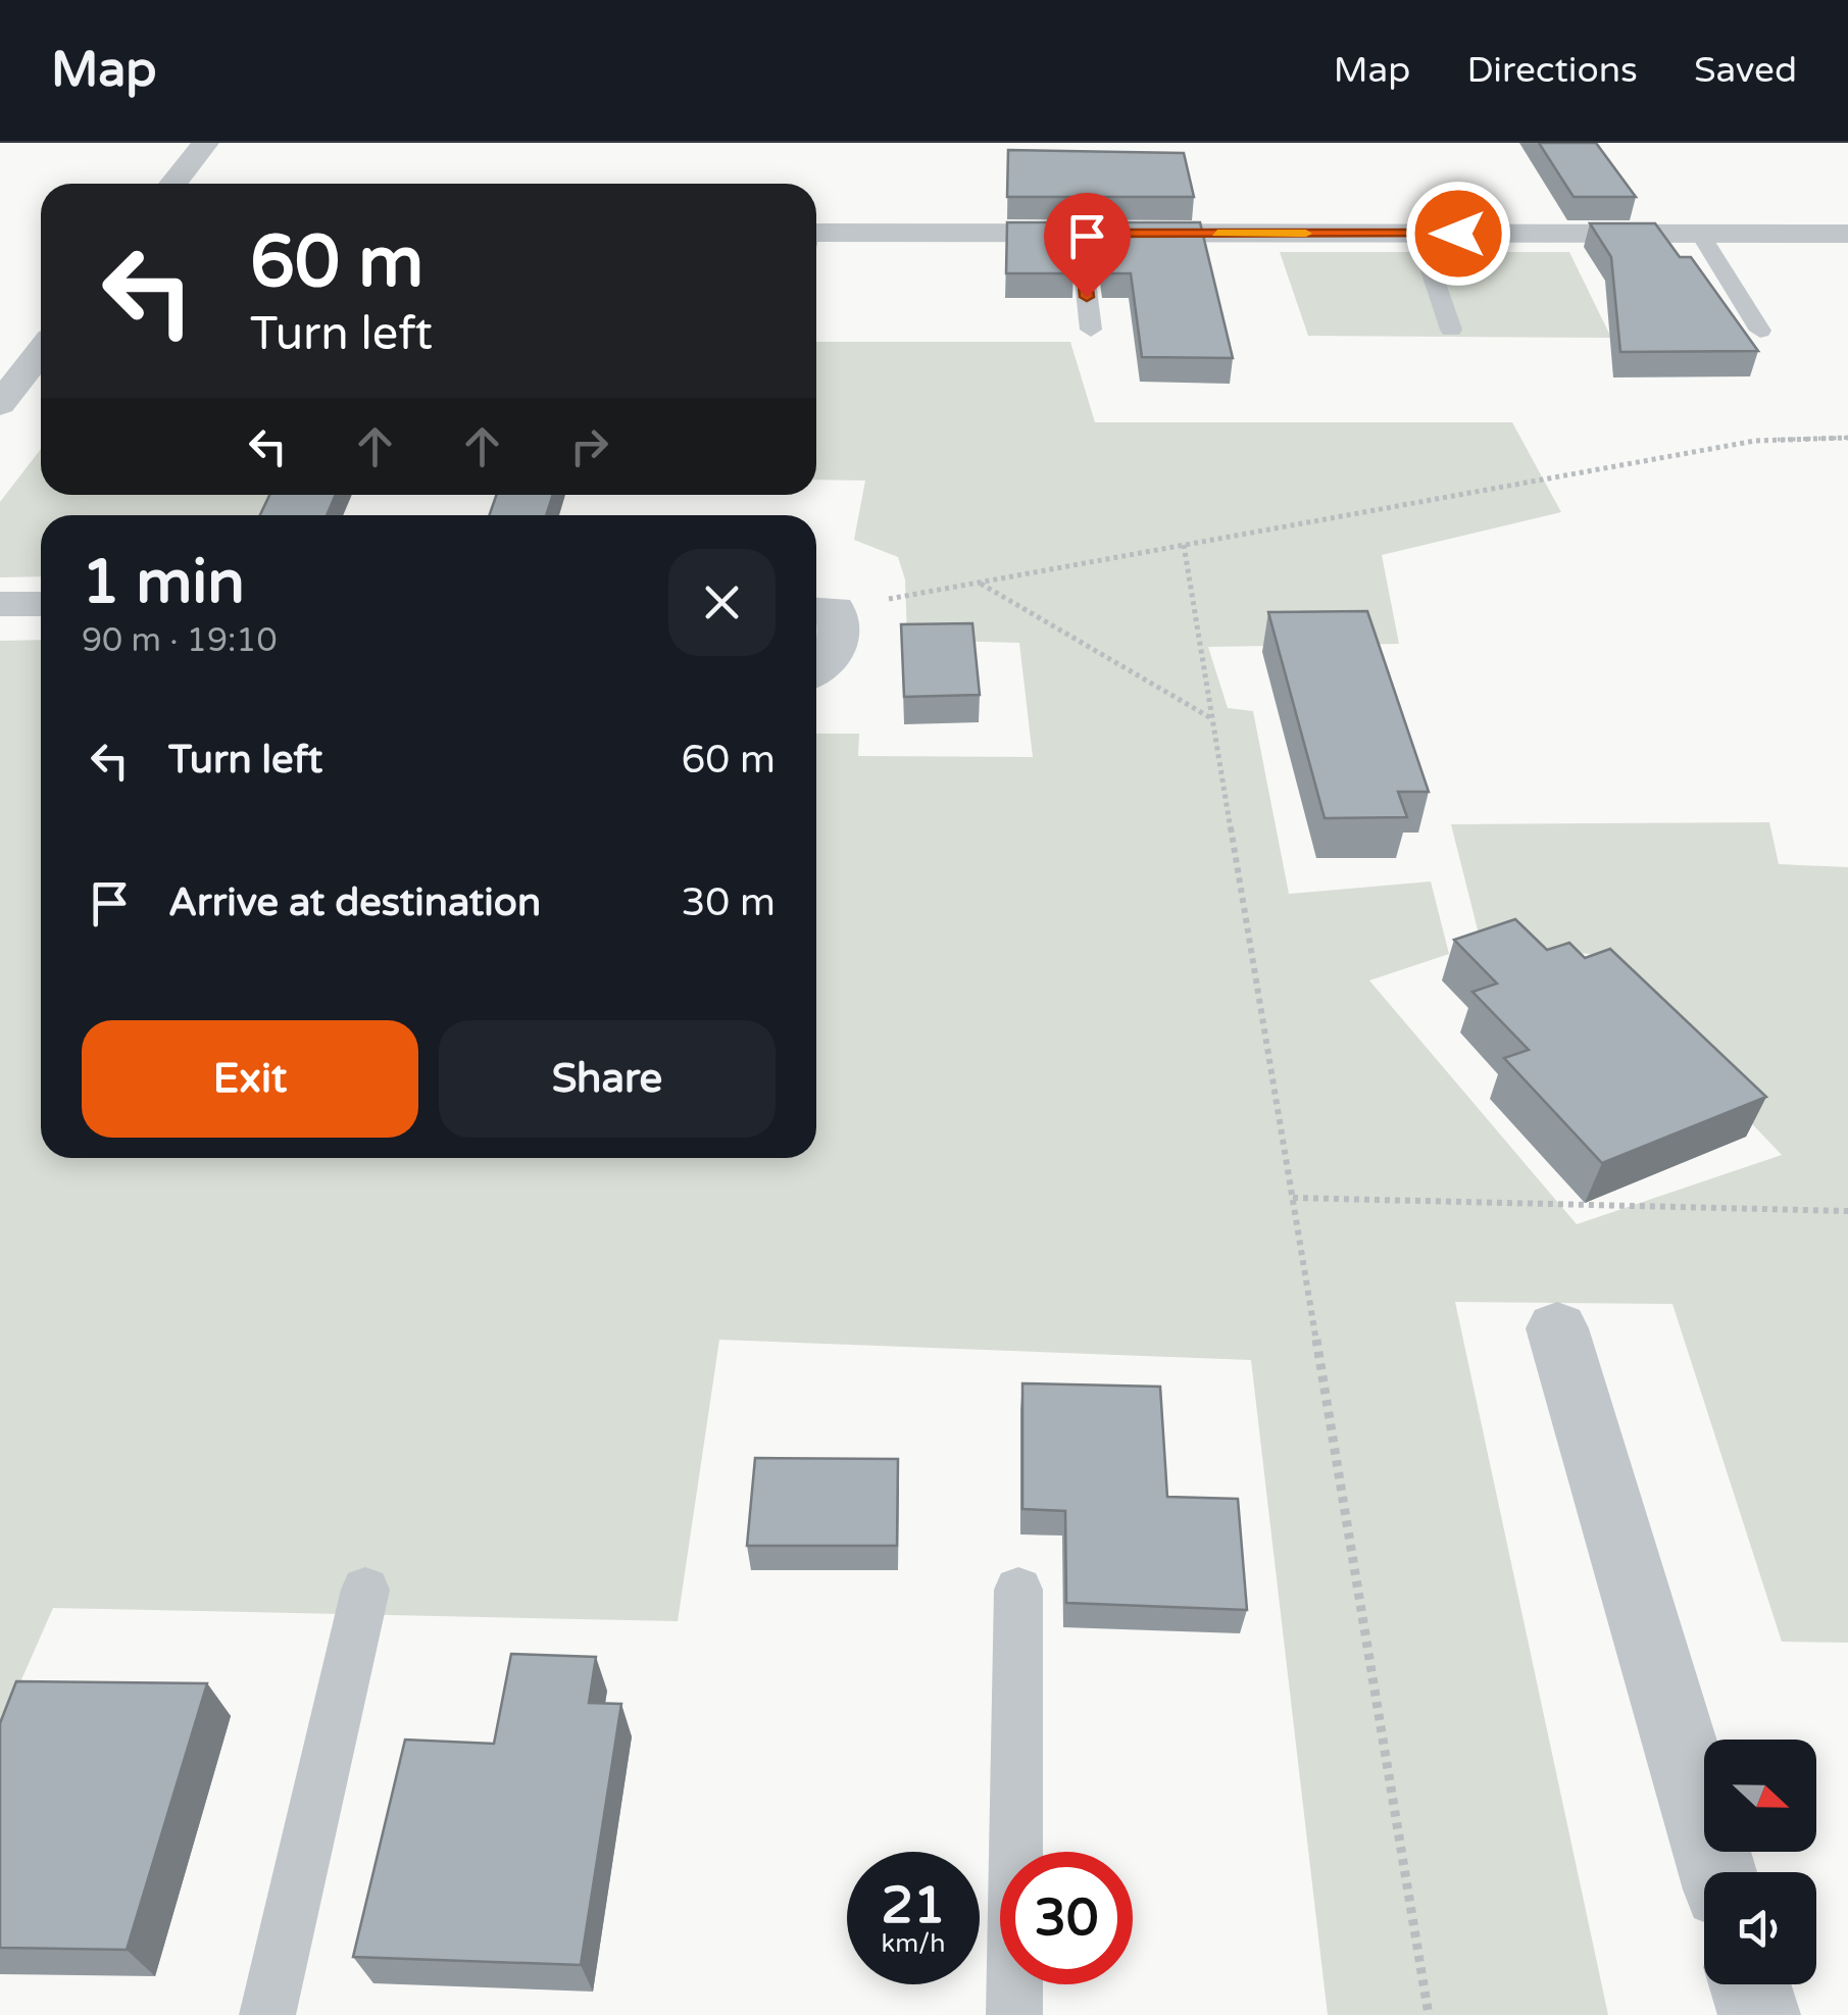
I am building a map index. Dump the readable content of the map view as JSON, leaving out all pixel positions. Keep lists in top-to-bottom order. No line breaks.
{"north":"right","page":{"header":"Map","nav":["Map","Directions","Saved"],"turn":["60 m","Turn left"],"heading":["1 min","90 m · 19:10"],"list":[{"name":"Turn left","value":"60 m"},{"name":"Arrive at destination","value":"30 m"}],"buttons":["Exit","Share"],"speed":"21 km/h","limit":"30"}}
